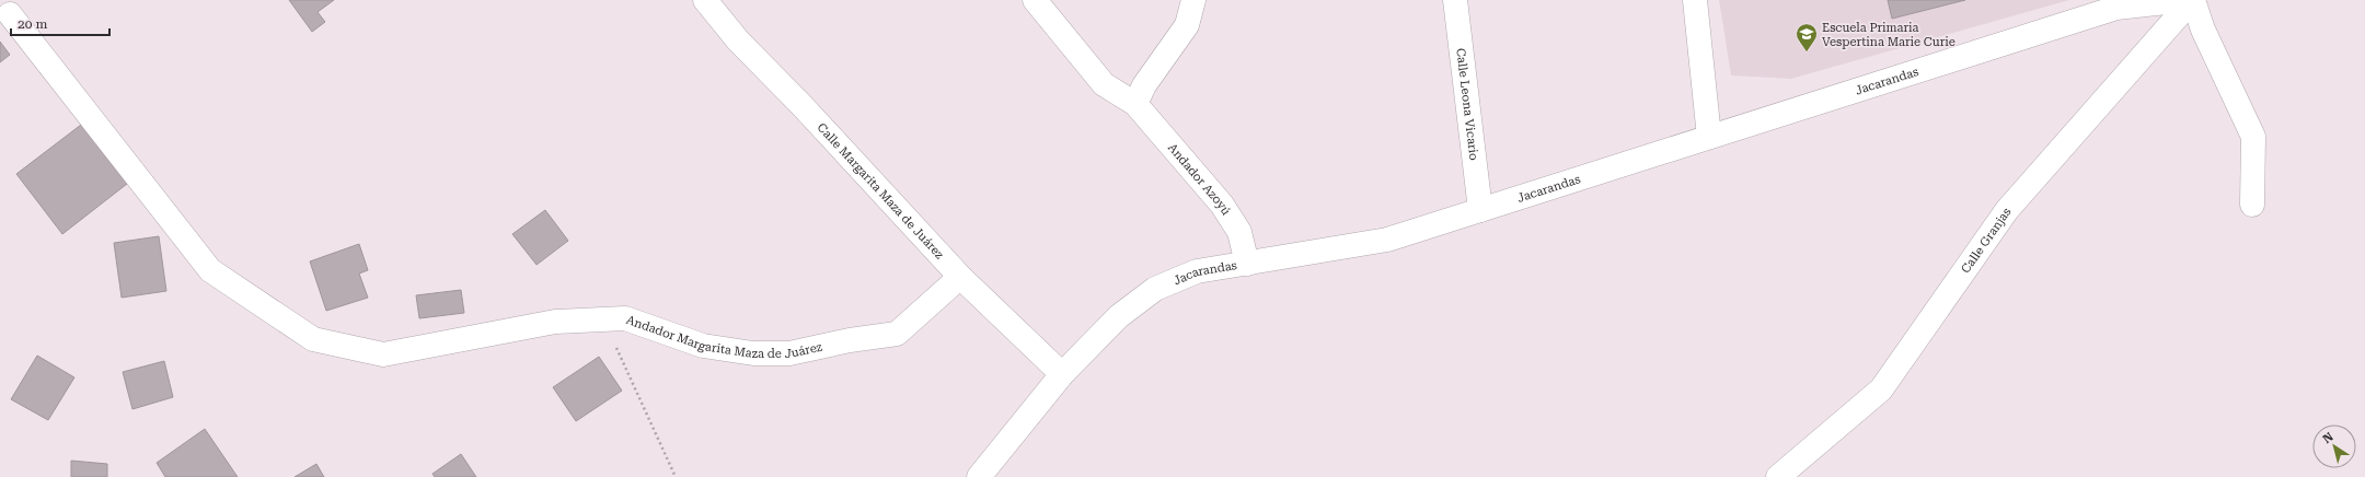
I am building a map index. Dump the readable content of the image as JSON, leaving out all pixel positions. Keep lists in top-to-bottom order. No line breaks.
{"streets":{"street":["Jacarandas","Calle Leona Vicario","Andador Azoyú","Calle Margarita Maza de Juárez","Calle Granjas","Andador Margarita Maza de Juárez"]},"crossings":[["Jacarandas","Calle Leona Vicario"],["Jacarandas","Andador Azoyú"],["Jacarandas","Calle Margarita Maza de Juárez"],["Calle Margarita Maza de Juárez","Andador Margarita Maza de Juárez"]],"places":{"school or university":["Escuela Primaria Vespertina Marie Curie"]},"scale_bar":"20 m","north":"top left"}
